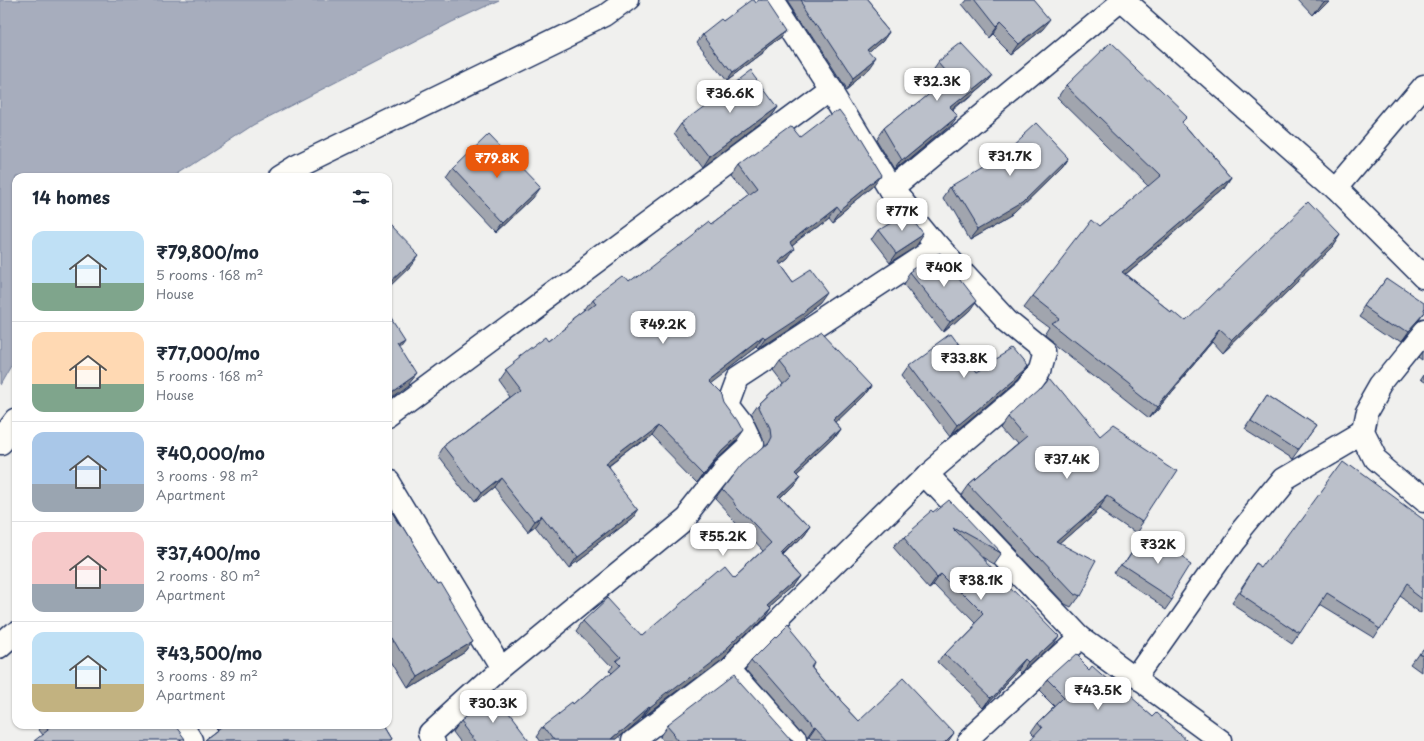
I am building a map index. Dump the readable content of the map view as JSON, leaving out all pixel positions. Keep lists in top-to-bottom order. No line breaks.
{"page":{"price":["₹32.3K","₹36.6K","₹31.7K","₹79.8K","₹77K","₹40K","₹49.2K","₹33.8K","₹37.4K","₹55.2K","₹32K","₹38.1K","₹43.5K","₹30.3K"],"heading":"14 homes","list":[{"name":"₹79,800/mo","note":"5 rooms · 168 m² · House"},{"name":"₹77,000/mo","note":"5 rooms · 168 m² · House"},{"name":"₹40,000/mo","note":"3 rooms · 98 m² · Apartment"},{"name":"₹37,400/mo","note":"2 rooms · 80 m² · Apartment"},{"name":"₹43,500/mo","note":"3 rooms · 89 m² · Apartment"}]}}
